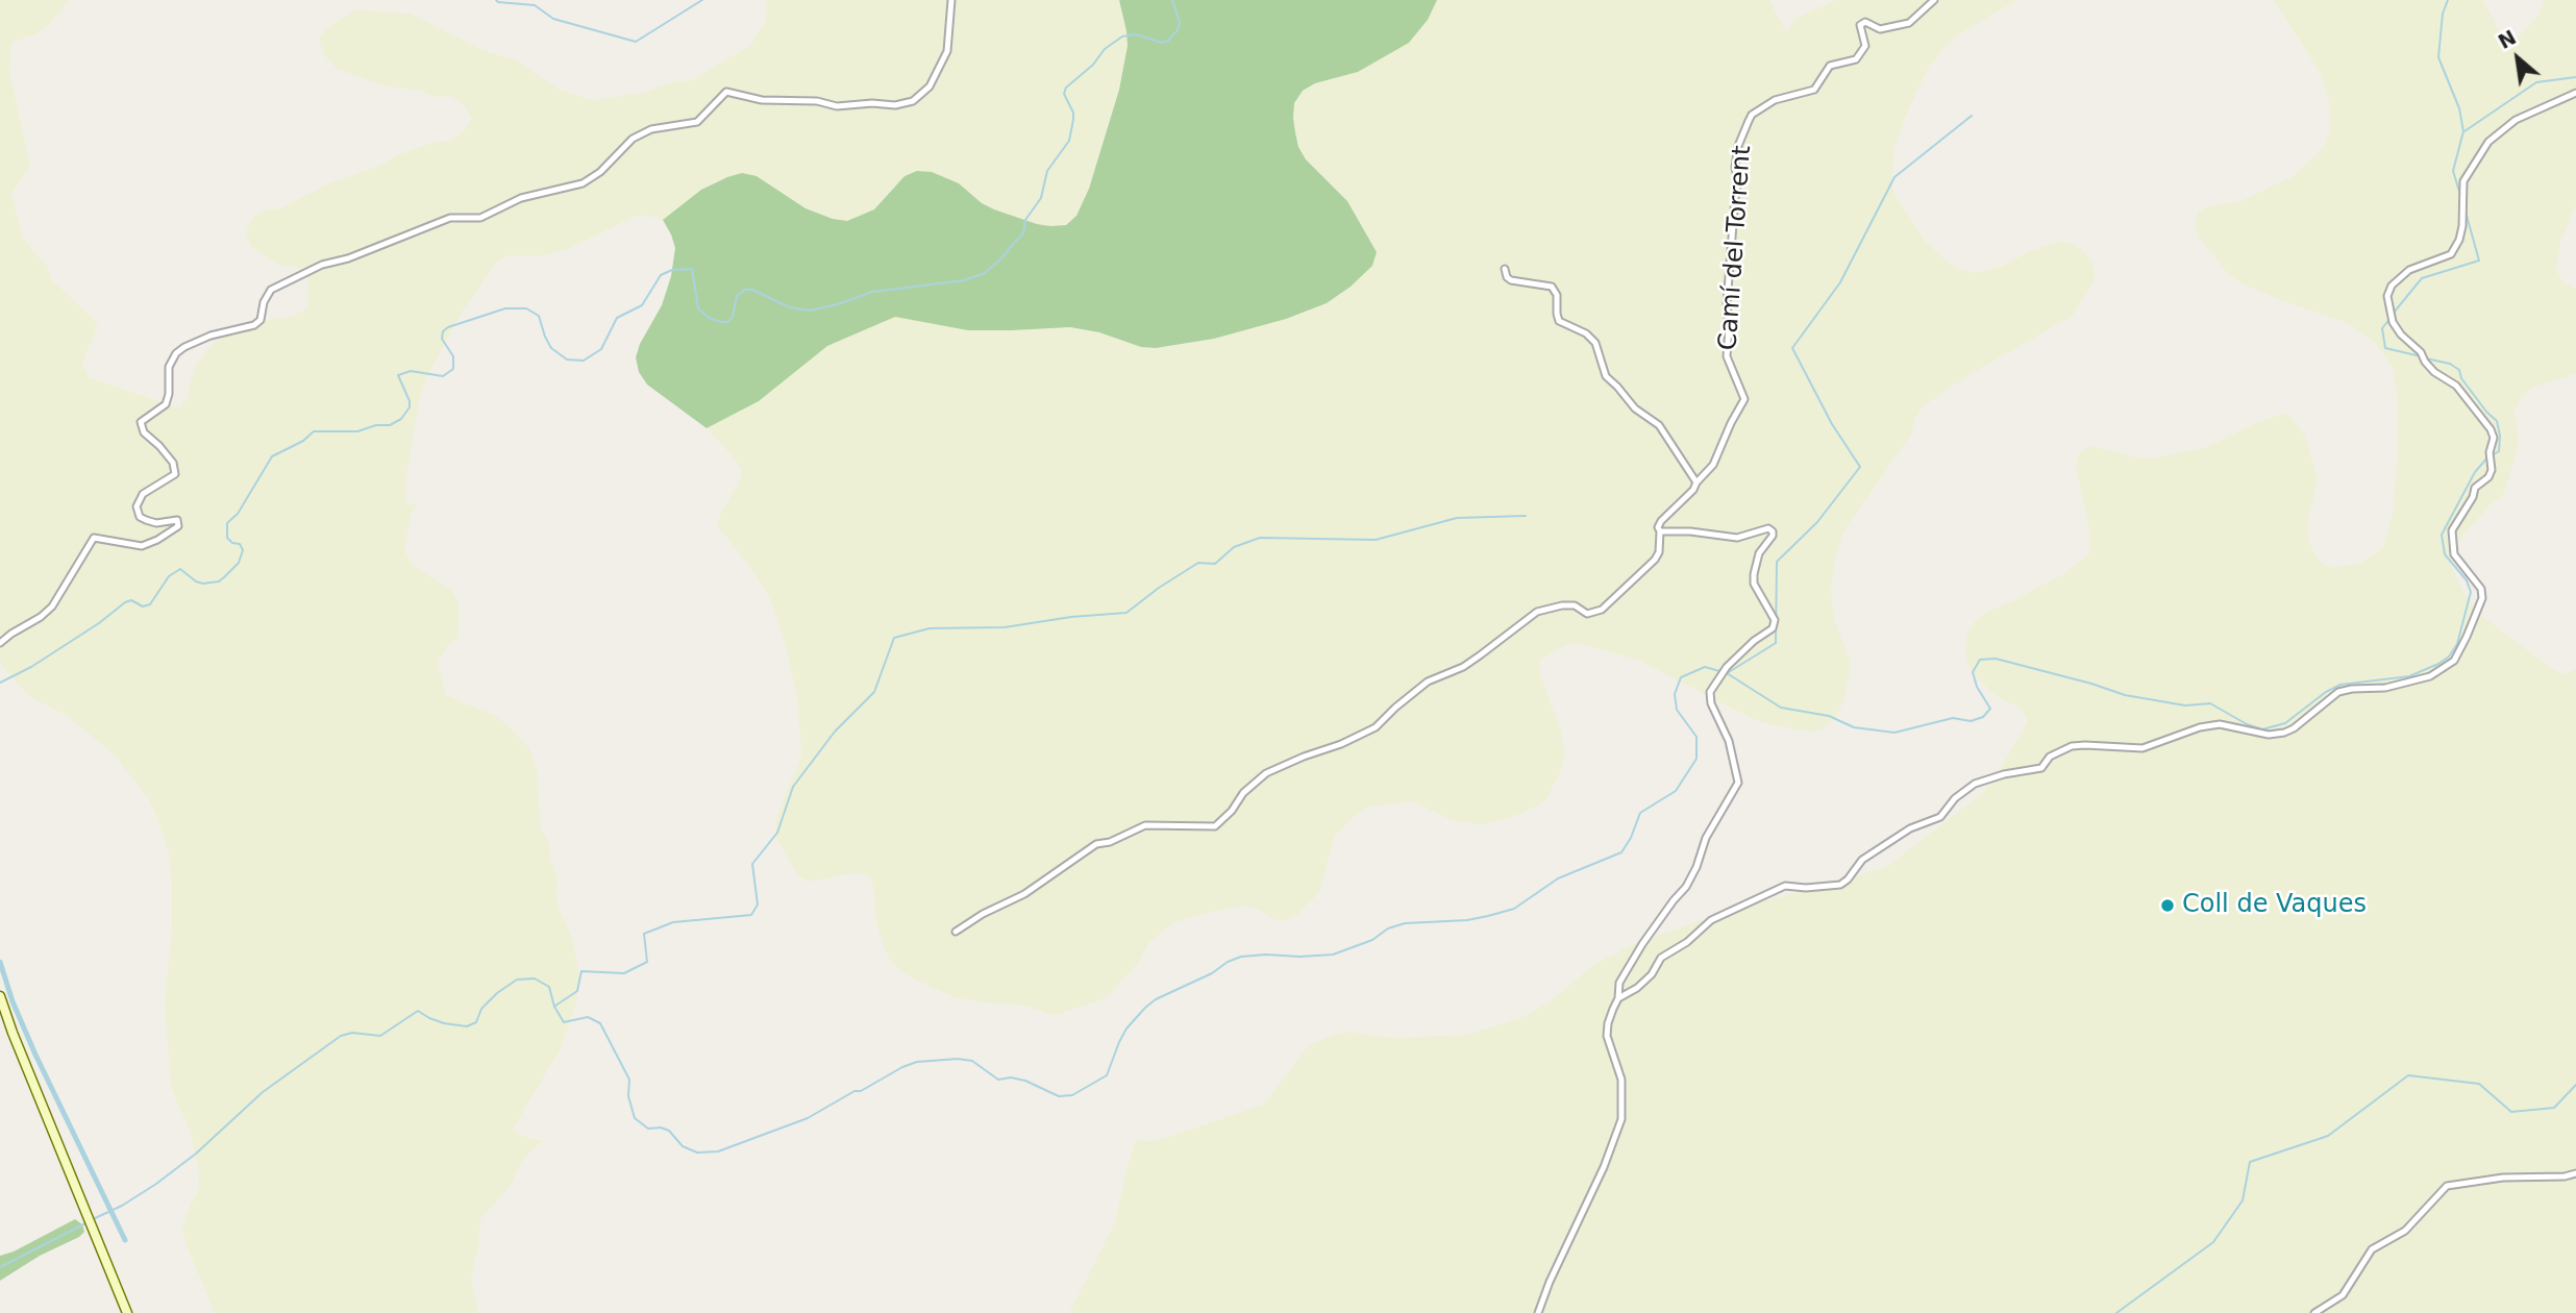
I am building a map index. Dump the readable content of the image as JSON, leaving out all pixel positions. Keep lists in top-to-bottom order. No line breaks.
{"streets":{"street":["Camí del Torrent"]},"places":["Coll de Vaques"],"north":"top left"}
